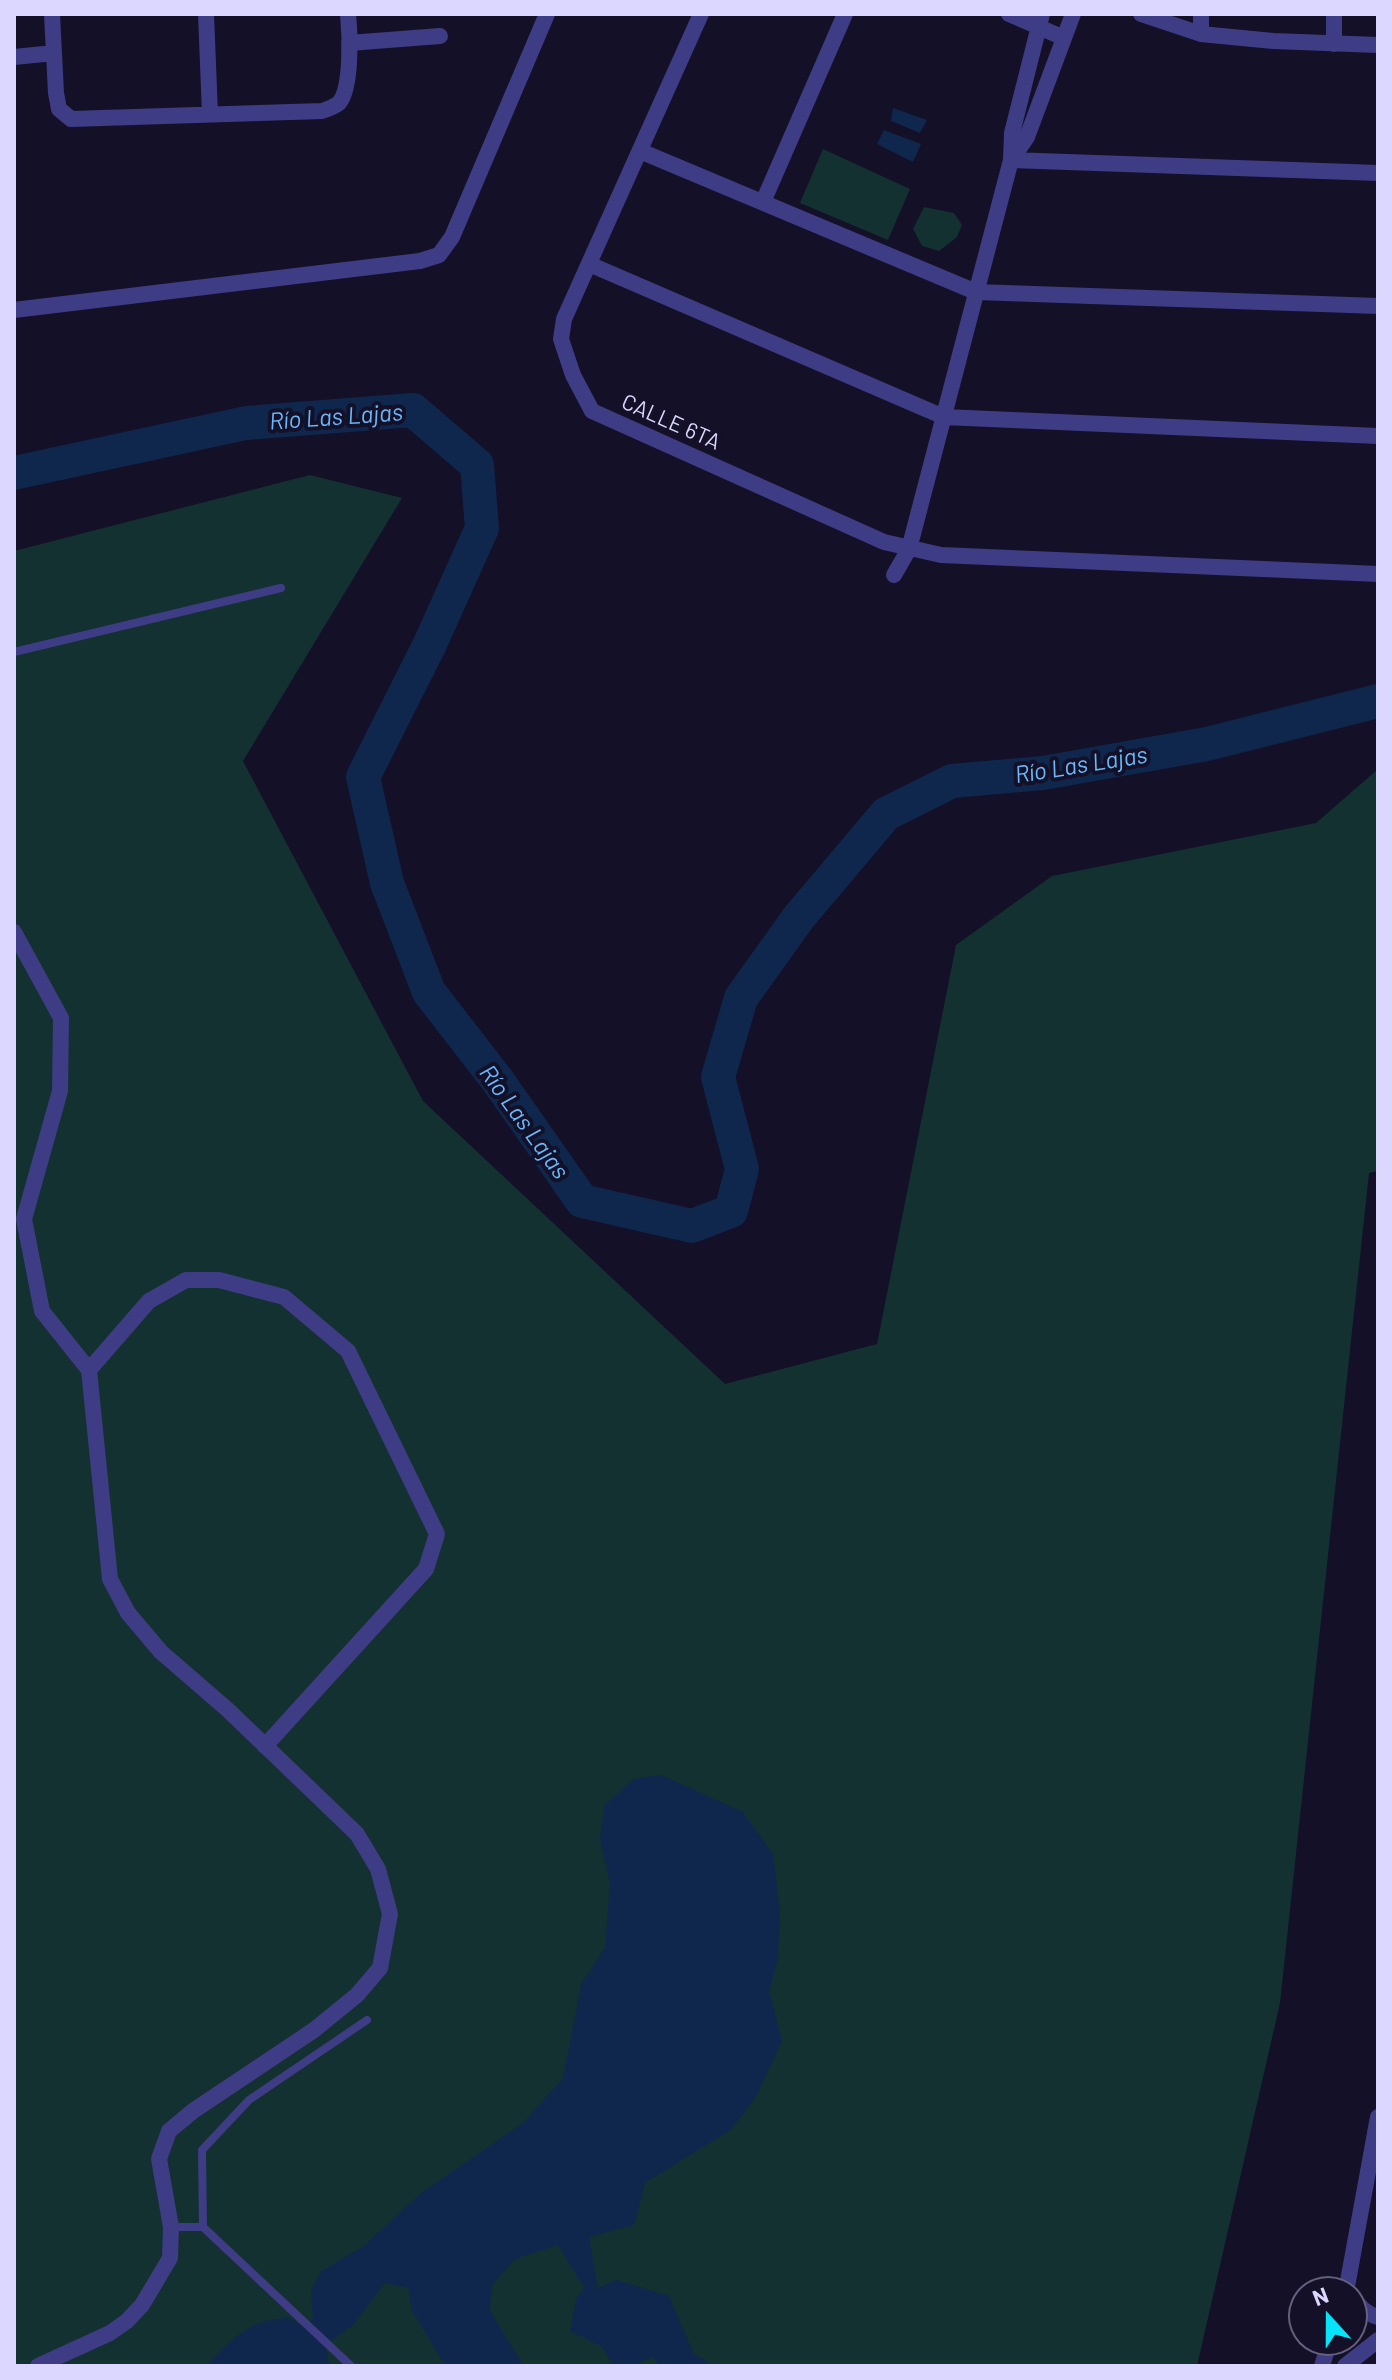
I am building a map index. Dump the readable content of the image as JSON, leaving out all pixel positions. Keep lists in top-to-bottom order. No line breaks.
{"streets":{"street":["CALLE 6TA"]},"water":["Río Las Lajas"],"north":"top"}
